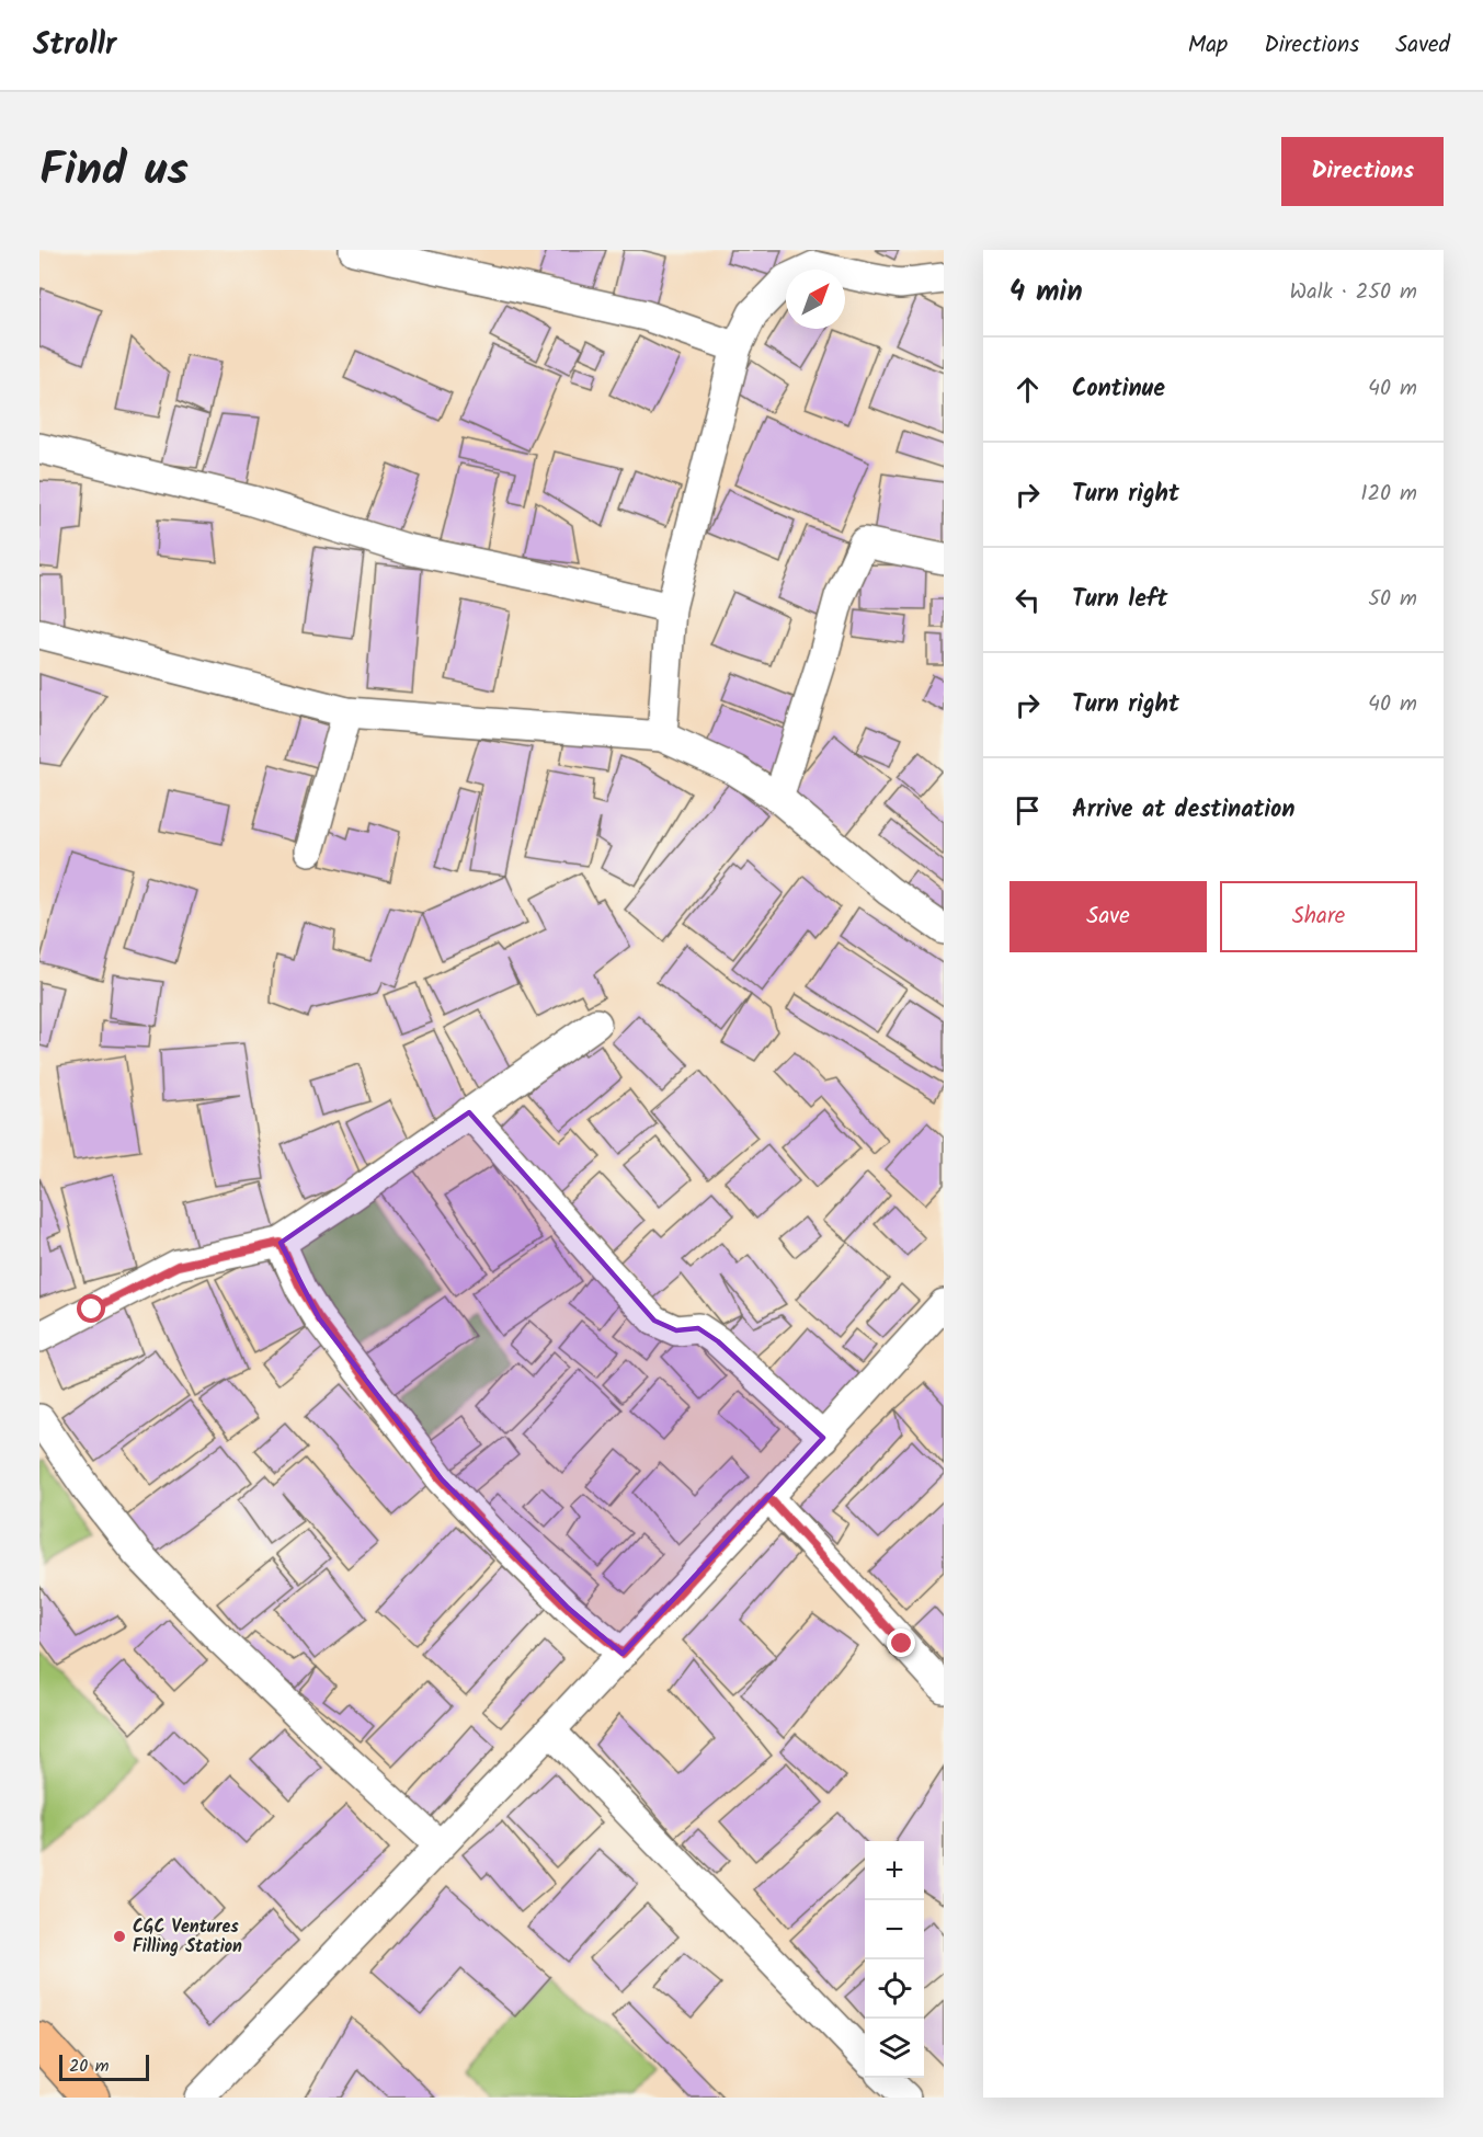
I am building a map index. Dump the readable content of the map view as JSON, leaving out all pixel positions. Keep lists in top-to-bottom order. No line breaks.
{"places":["CGC Ventures Filling Station"],"scale_bar":"20 m","north":"top right","page":{"header":"Strollr","nav":["Map","Directions","Saved"],"title":"Find us","buttons":["Directions",["Save","Share"]],"heading":["4 min","Walk · 250 m"],"list":[["Continue","40 m"],["Turn right","120 m"],["Turn left","50 m"],["Turn right","40 m"],"Arrive at destination"],"map_buttons":["+","−"],"scale":"20 m"}}
